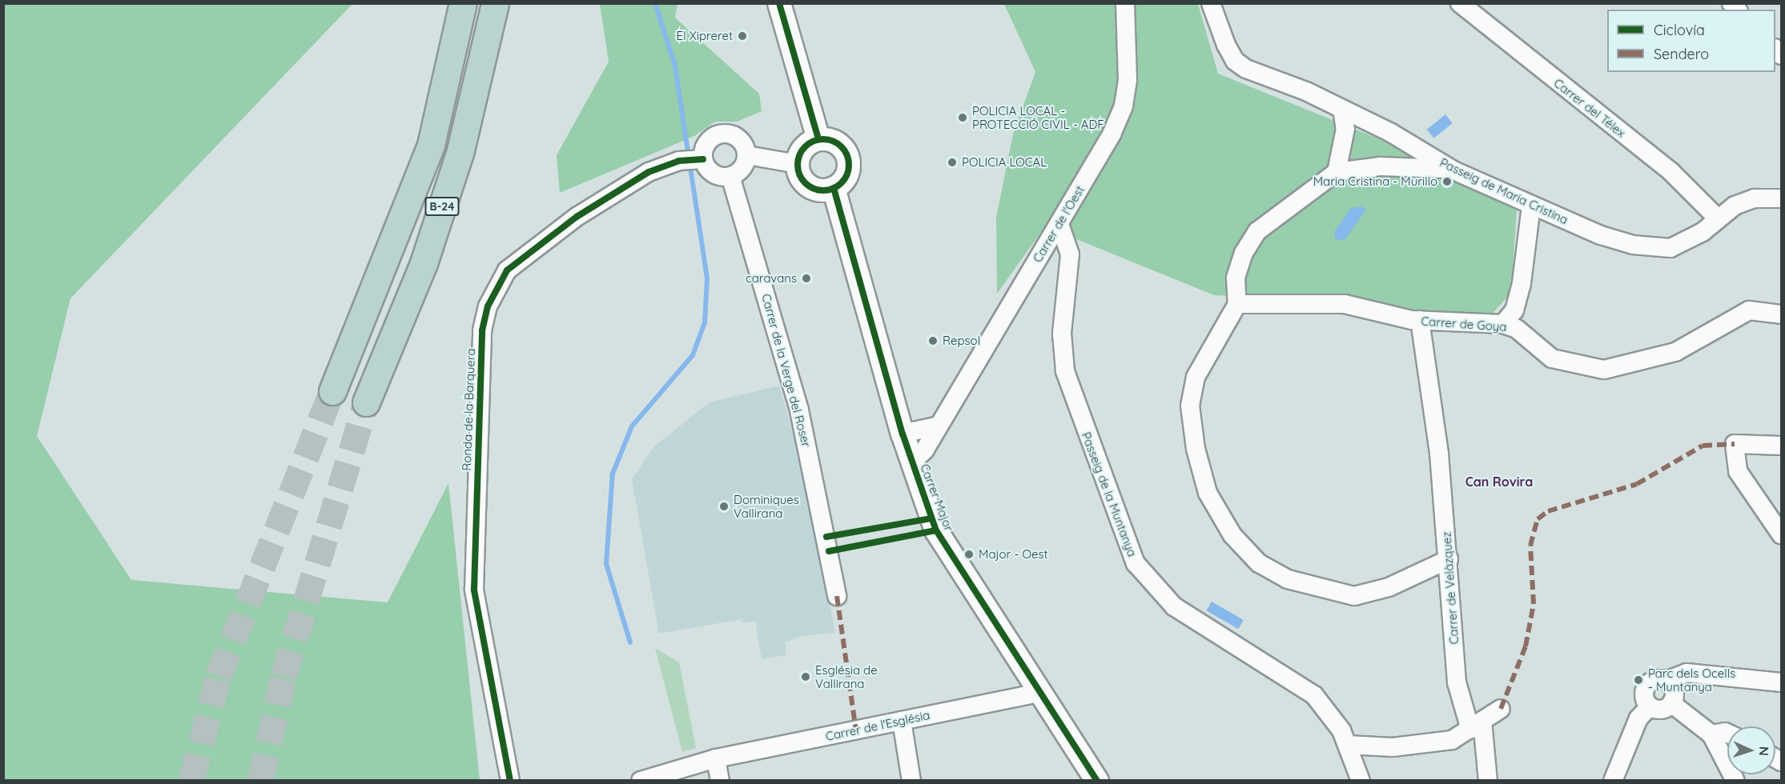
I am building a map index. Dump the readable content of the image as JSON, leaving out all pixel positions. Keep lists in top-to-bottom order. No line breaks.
{"streets":{"highway":["B-24"],"street":["Carrer del Télex","Passeig de Maria Cristina","Carrer de l'Oest","Carrer de Goya","Carrer de la Verge del Roser","Ronda de la Barquera","Passeig de la Muntanya","Carrer Major","Carrer de Velàzquez","Carrer de l'Església"]},"crossings":[["Carrer del Télex","Passeig de Maria Cristina"],["Carrer de l'Oest","Passeig de la Muntanya"],["Carrer de l'Oest","Carrer Major"],["Carrer de Goya","Carrer de Velàzquez"],["Carrer de la Verge del Roser","Ronda de la Barquera"],["Carrer Major","Carrer de l'Església"]],"districts":["Can Rovira"],"places":["El Xipreret","POLICIA LOCAL - PROTECCIÓ CIVIL - ADF","POLICIA LOCAL","Maria Cristina - Murillo","caravans","Repsol","Dominiques Vallirana","Major - Oest","Església de Vallirana","Parc dels Ocells - Muntanya"],"legend":["Ciclovía","Sendero"],"north":"right"}
